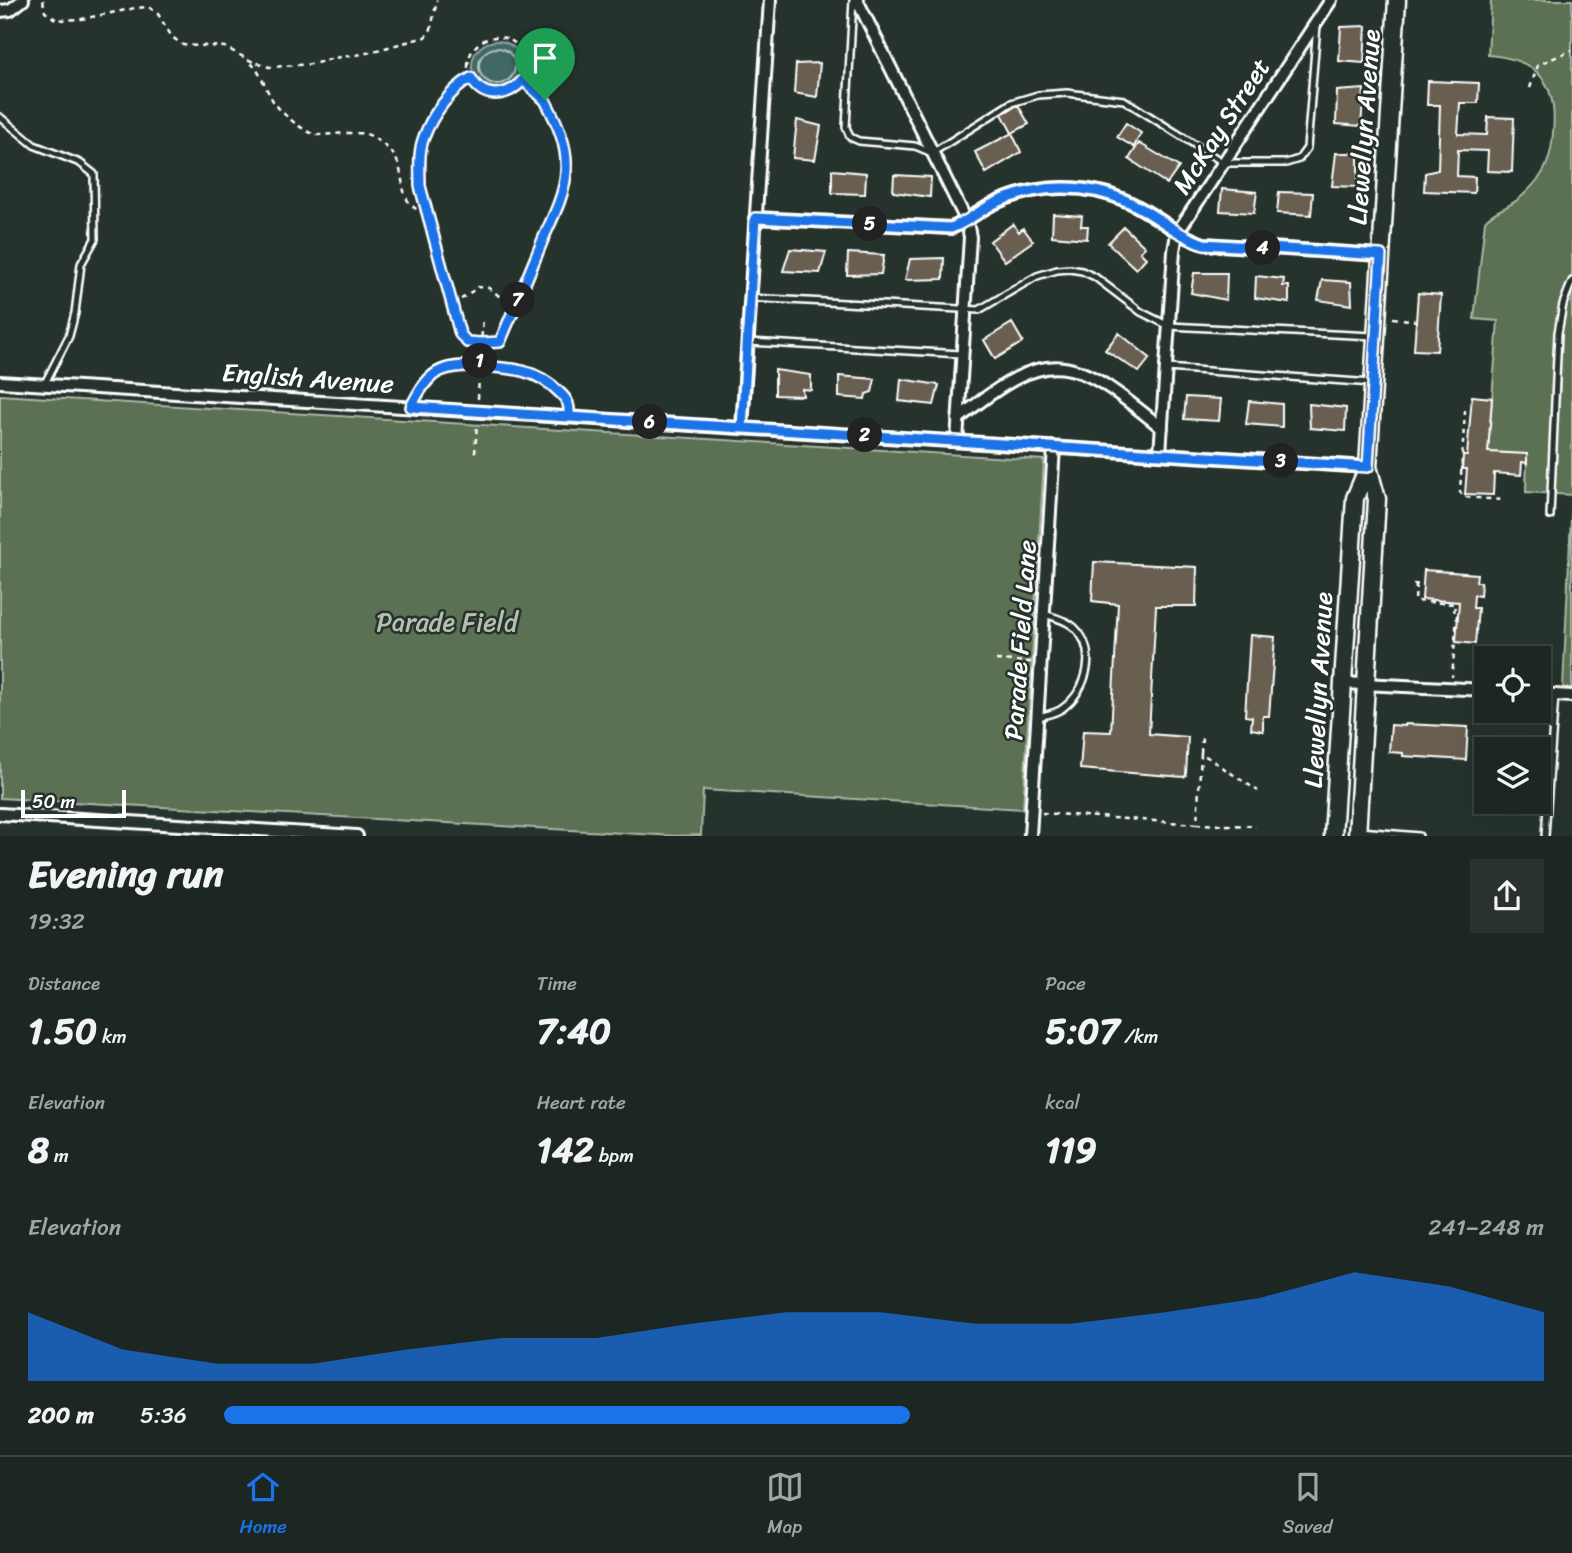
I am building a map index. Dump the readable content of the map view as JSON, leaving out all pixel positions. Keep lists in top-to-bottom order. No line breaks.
{"streets":{"street":["McKay Street","Llewellyn Avenue","English Avenue","Parade Field Lane"]},"crossings":[["McKay Street","English Avenue"],["Llewellyn Avenue","English Avenue"],["English Avenue","Parade Field Lane"]],"parks":["Parade Field"],"scale_bar":"50 m","page":{"pins":["5","4","7","1","6","2","3"],"scale":"50 m","heading":["Evening run","19:32"],"stats":[["Distance","1.50 km"],["Time","7:40"],["Pace","5:07 /km"],["Elevation","8 m"],["Heart rate","142 bpm"],["kcal","119"]],"chart":["Elevation","241–248 m"],"list":[{"name":"200 m","note":"5:36"}],"tabs":["Home","Map","Saved"]}}
